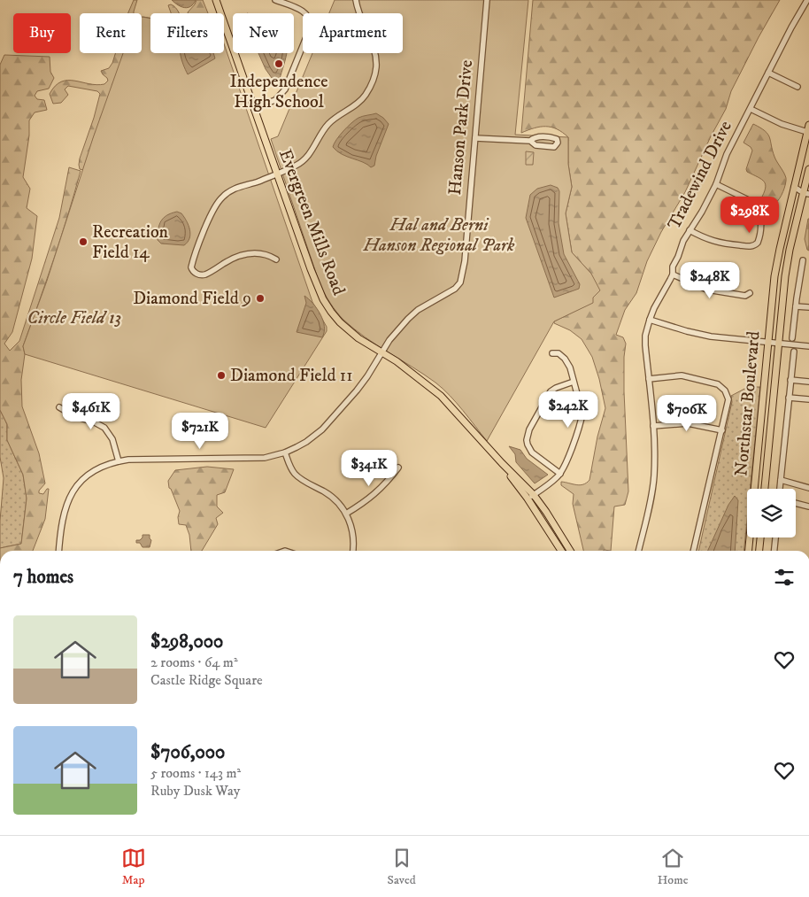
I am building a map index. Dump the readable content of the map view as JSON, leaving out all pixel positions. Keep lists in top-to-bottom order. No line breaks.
{"streets":{"main road":["Evergreen Mills Road","Northstar Boulevard"],"street":["Hanson Park Drive","Tradewind Drive"]},"crossings":[["Hanson Park Drive","Evergreen Mills Road"]],"parks":["Hal and Berni Hanson Regional Park","Circle Field 13"],"places":["Independence High School","Recreation Field 14","Diamond Field 9","Diamond Field 11"],"page":{"chip":["Buy","Rent","Filters","New","Apartment"],"price":["$298K","$248K","$242K","$461K","$706K","$721K","$341K"],"heading":"7 homes","list":[{"name":"$298,000","note":"2 rooms · 64 m² · Castle Ridge Square"},{"name":"$706,000","note":"5 rooms · 143 m² · Ruby Dusk Way"}],"tabs":["Map","Saved","Home"]}}
